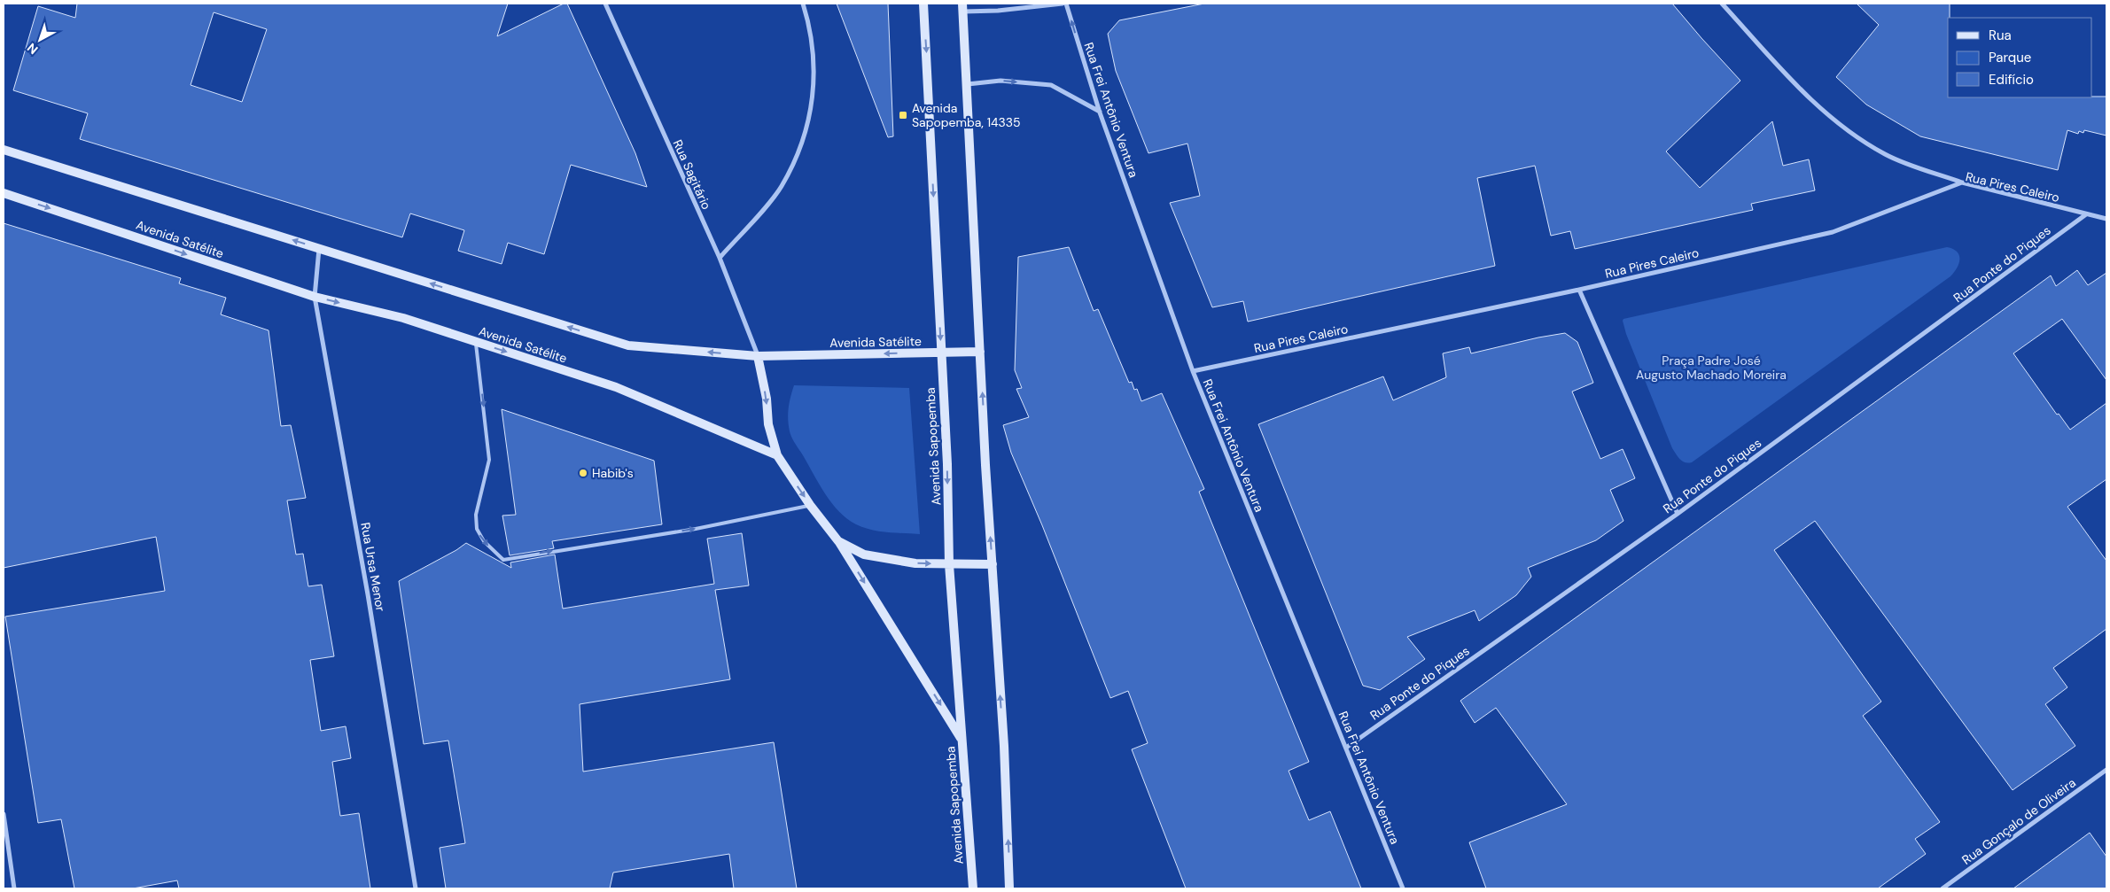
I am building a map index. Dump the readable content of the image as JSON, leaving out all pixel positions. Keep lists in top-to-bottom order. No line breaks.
{"streets":{"main road":["Avenida Satélite","Avenida Sapopemba"],"street":["Rua Frei Antônio Ventura","Rua Sagitário","Rua Pires Caleiro","Rua Ponte do Piques","Rua Ursa Menor","Rua Gonçalo de Oliveira"]},"crossings":[["Rua Frei Antônio Ventura","Rua Pires Caleiro"],["Rua Frei Antônio Ventura","Rua Ponte do Piques"],["Rua Sagitário","Avenida Satélite"],["Rua Pires Caleiro","Rua Ponte do Piques"],["Avenida Satélite","Avenida Sapopemba"],["Avenida Satélite","Rua Ursa Menor"]],"parks":["Praça Padre José Augusto Machado Moreira"],"places":{"transit":["Avenida Sapopemba, 14335"],"other":["Habib's"]},"legend":["Rua","Parque","Edifício"],"north":"bottom left"}
